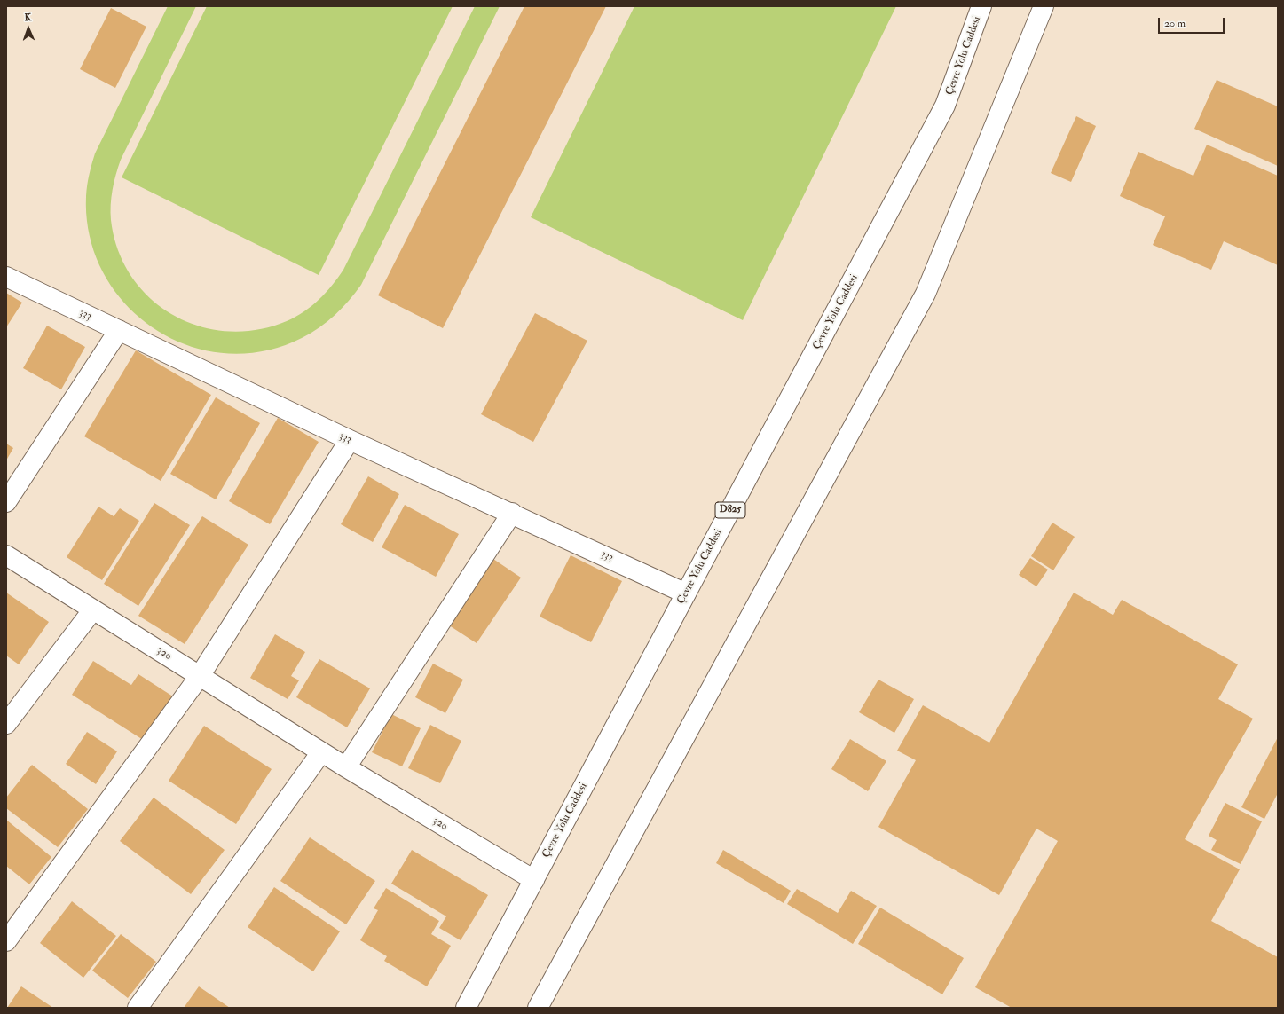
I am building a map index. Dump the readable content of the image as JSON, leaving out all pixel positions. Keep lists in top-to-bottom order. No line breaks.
{"streets":{"main road":["Çevre Yolu Caddesi","333","D825","320"]},"crossings":[["Çevre Yolu Caddesi","333"],["Çevre Yolu Caddesi","320"]],"scale_bar":"20 m","north":"top"}
